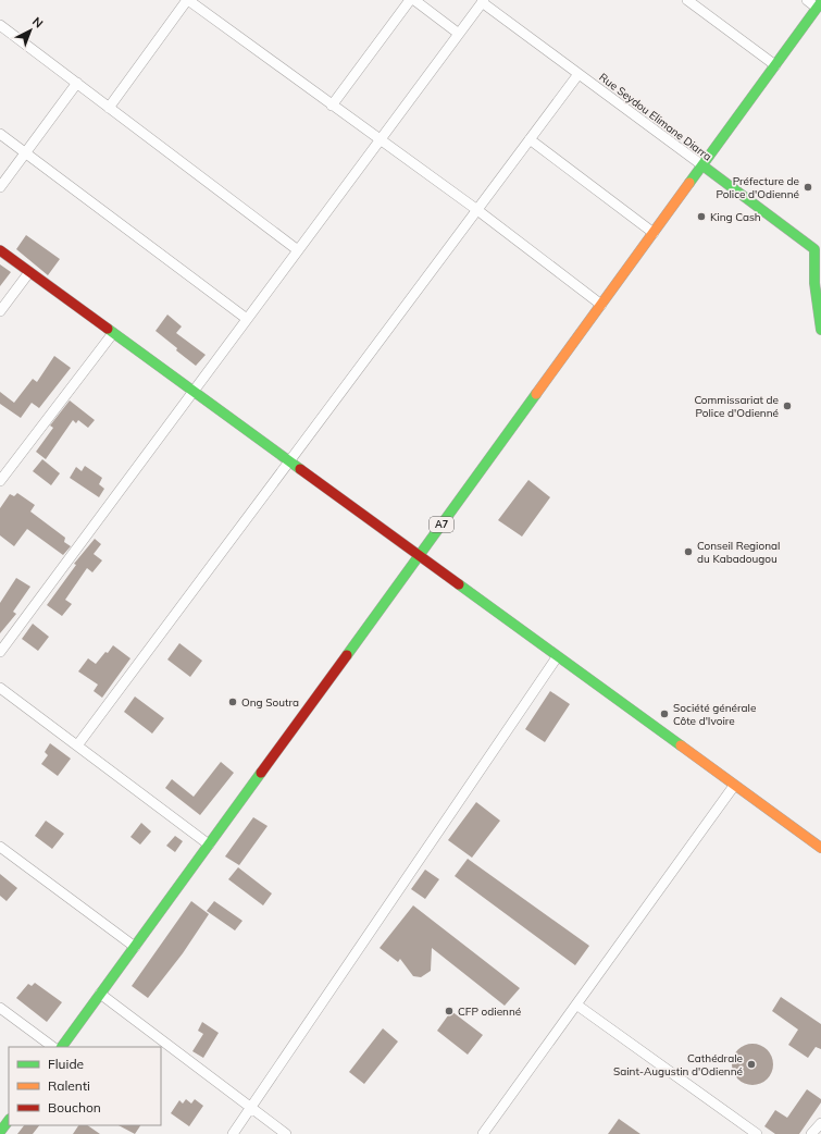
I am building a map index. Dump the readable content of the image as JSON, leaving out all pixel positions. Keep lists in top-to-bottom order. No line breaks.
{"streets":{"main road":["Rue Seydou Elimane Diarra","A7"]},"crossings":[["Rue Seydou Elimane Diarra","A7"]],"places":["Préfecture de Police d'Odienné","King Cash","Commissariat de Police d'Odienné","Conseil Regional du Kabadougou","Ong Soutra","Société générale Côte d'Ivoire","CFP odienné","Cathédrale Saint-Augustin d'Odienné"],"legend":["Fluide","Ralenti","Bouchon"],"north":"top right"}
